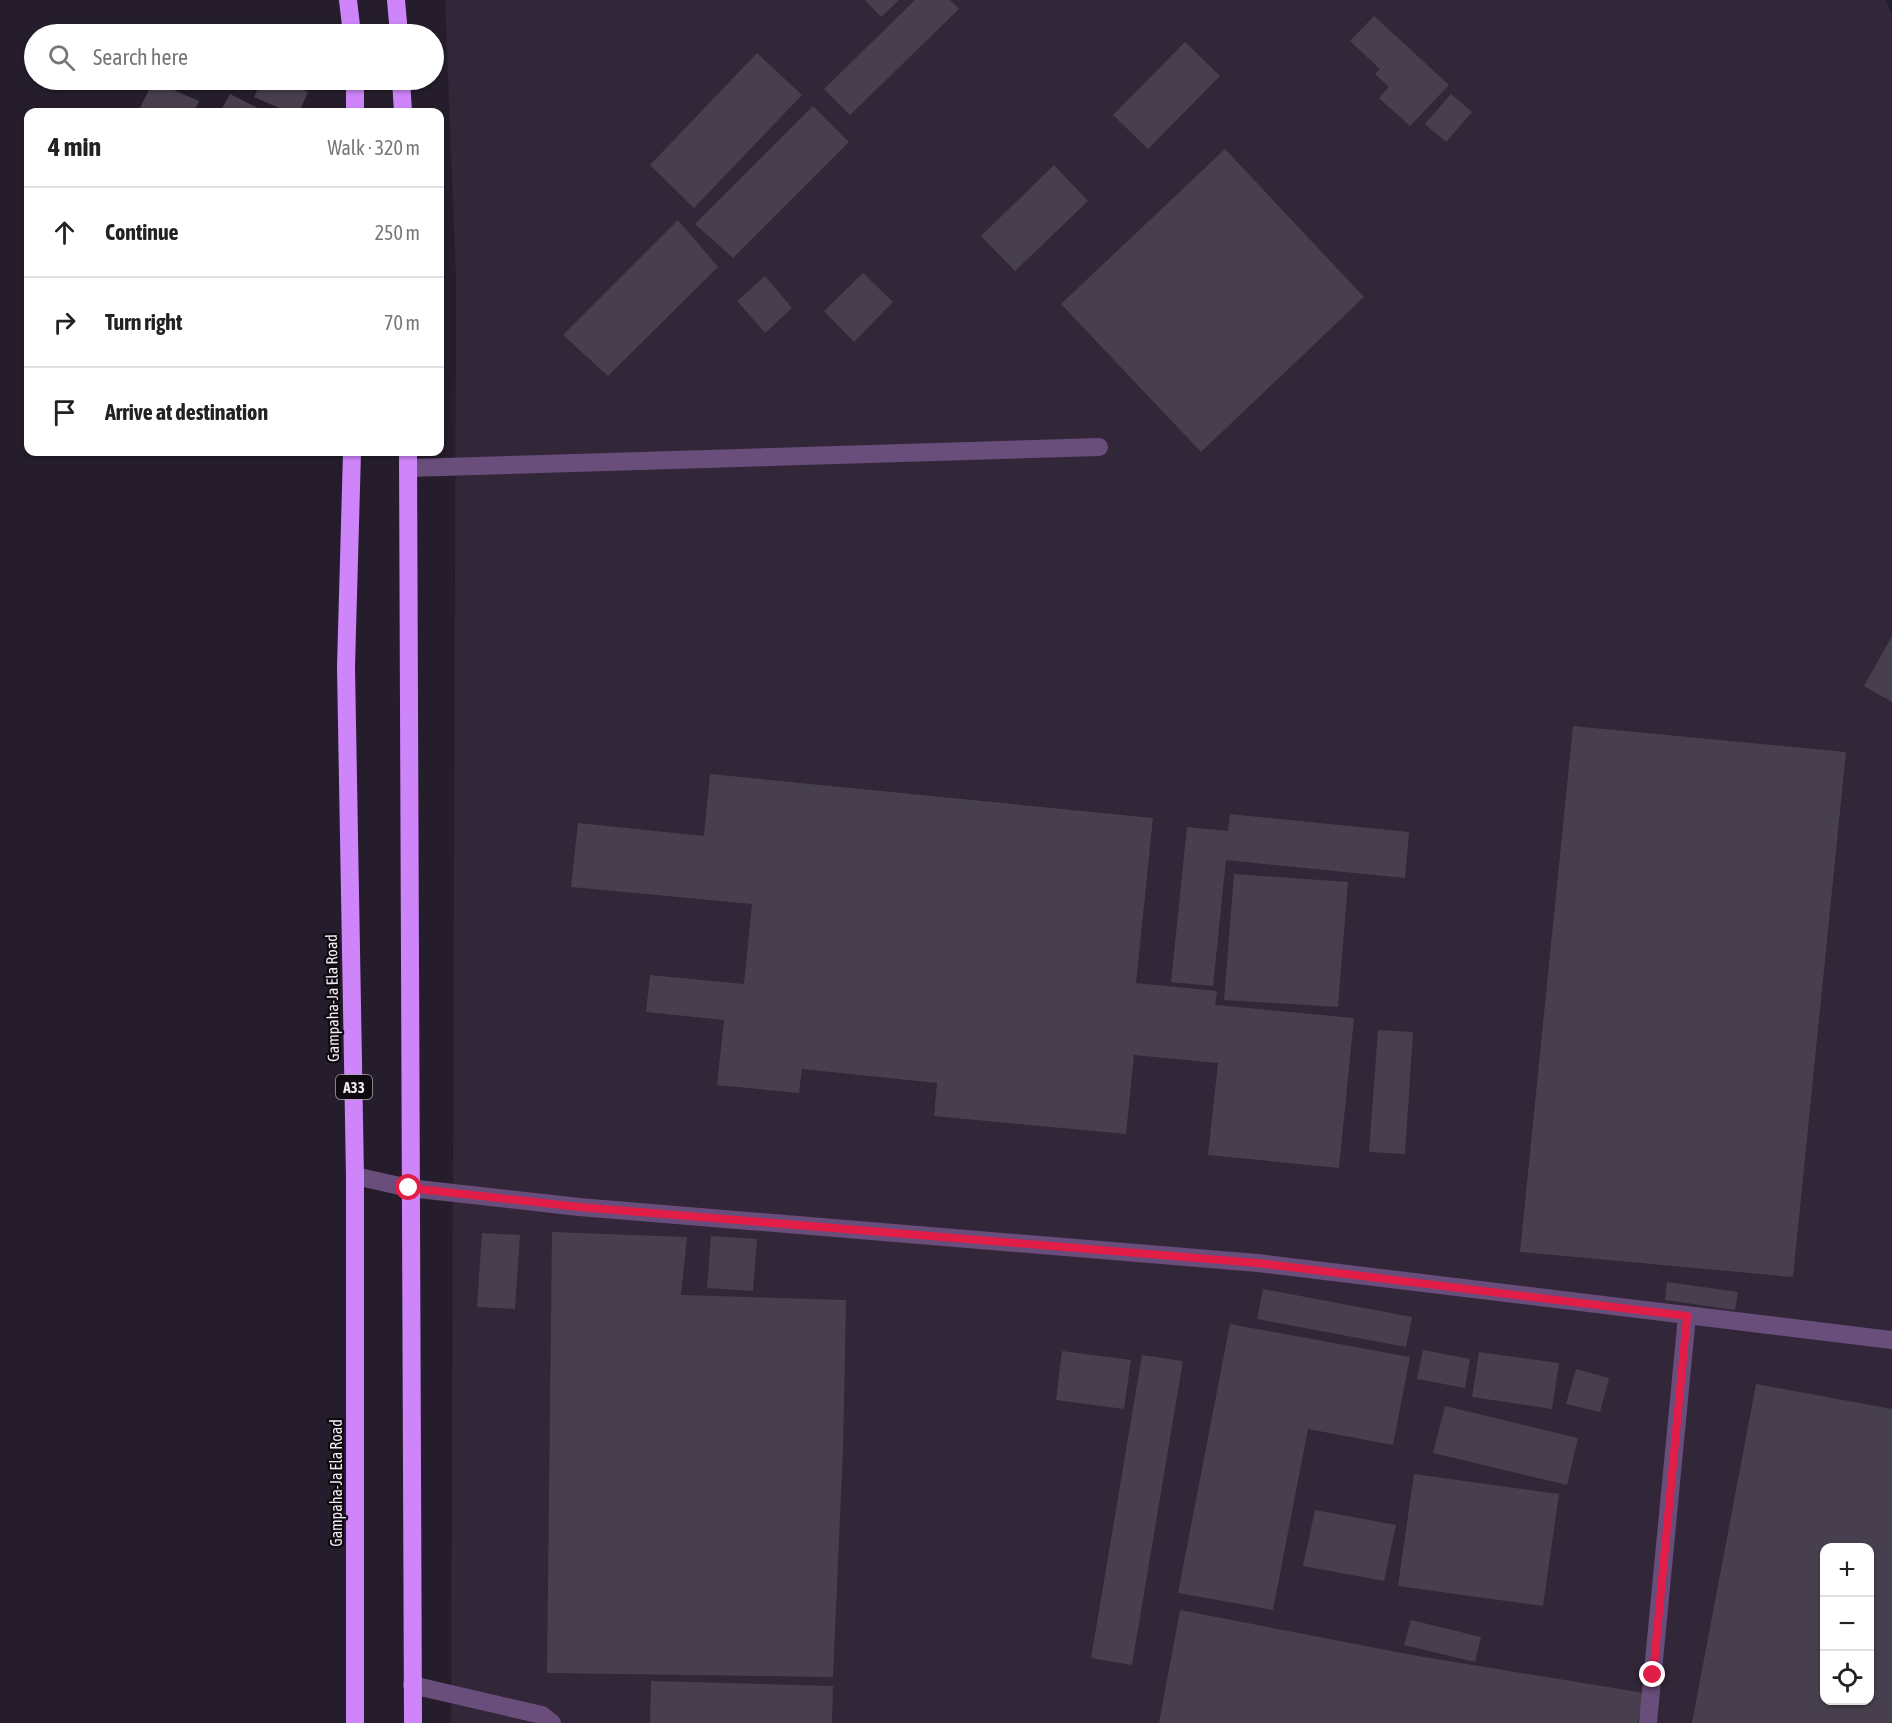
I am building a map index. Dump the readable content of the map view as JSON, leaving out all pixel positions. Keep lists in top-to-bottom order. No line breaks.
{"streets":{"highway":["Gampaha-Ja Ela Road","A33"]},"page":{"search":"Search here","heading":["4 min","Walk · 320 m"],"list":[["Continue","250 m"],["Turn right","70 m"],"Arrive at destination"],"map_buttons":["+","−"]}}
